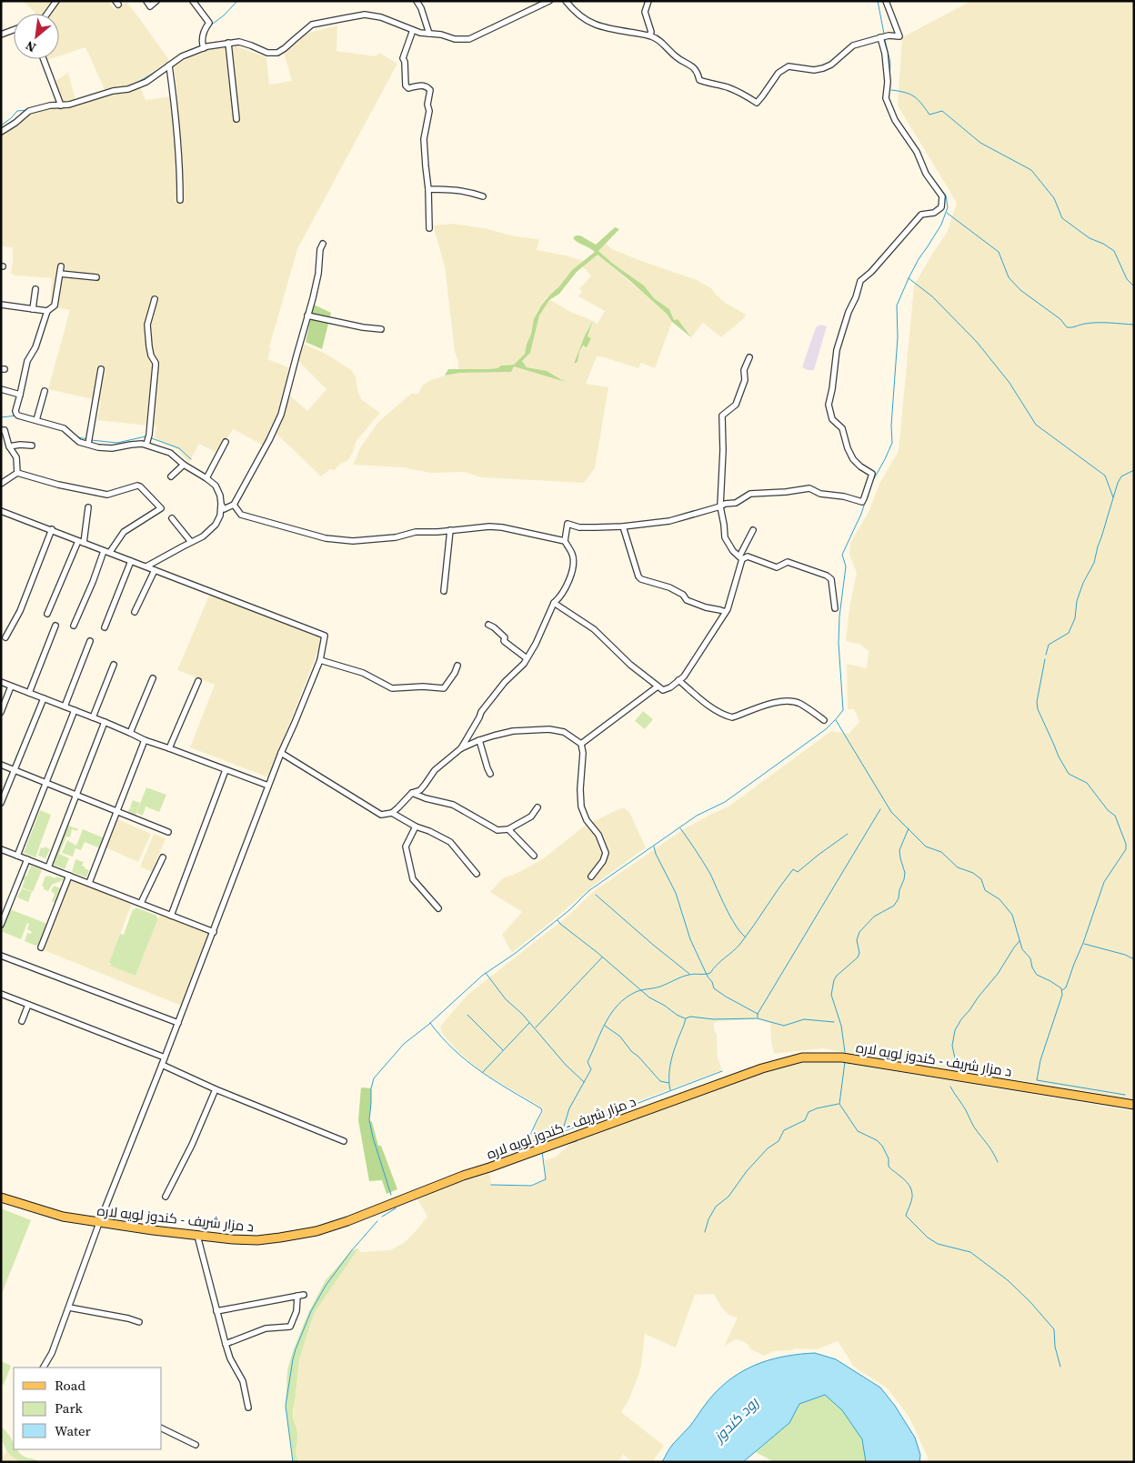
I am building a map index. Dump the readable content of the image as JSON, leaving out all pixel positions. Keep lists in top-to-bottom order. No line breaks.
{"streets":{"main road":["د مزار شریف - کندوز لویه لاره"]},"water":["رود کندوز"],"legend":["Road","Park","Water"],"north":"bottom left"}
